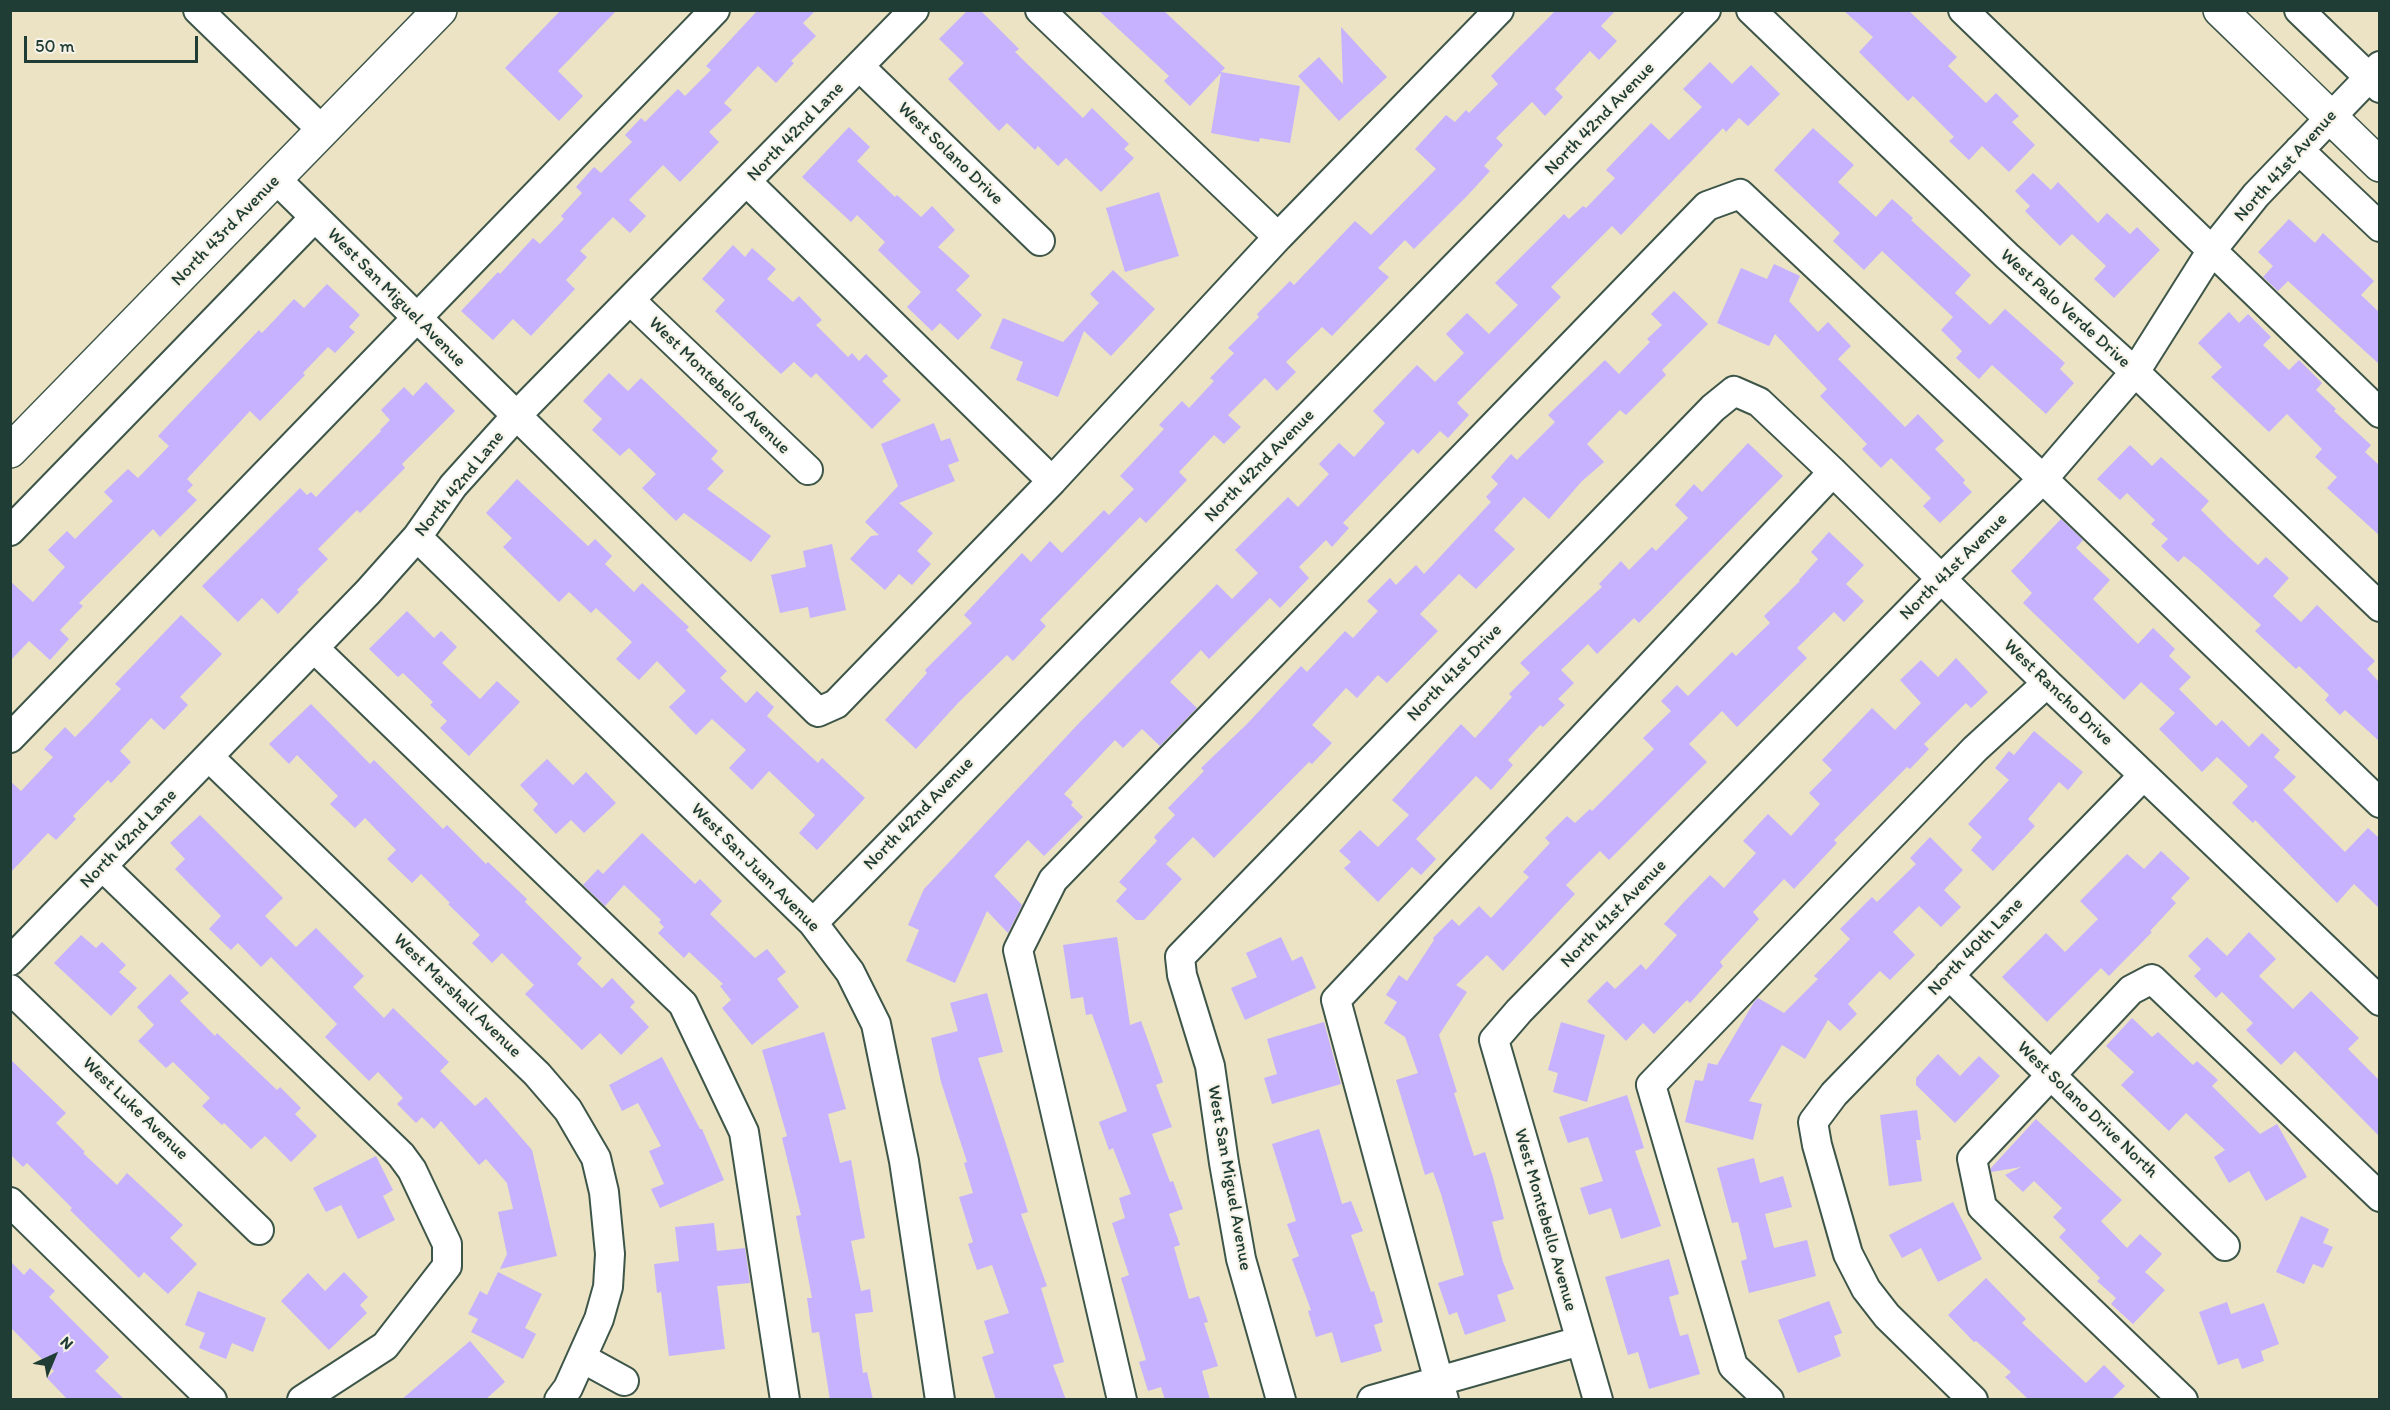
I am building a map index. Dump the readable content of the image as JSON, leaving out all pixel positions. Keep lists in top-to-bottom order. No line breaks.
{"streets":{"main road":["North 43rd Avenue"],"street":["North 42nd Avenue","North 42nd Lane","West Solano Drive","North 41st Avenue","West San Miguel Avenue","West Palo Verde Drive","West Montebello Avenue","North 41st Drive","West Rancho Drive","West San Juan Avenue","North 40th Lane","West Marshall Avenue","West Luke Avenue","West Solano Drive North"]},"crossings":[["North 42nd Avenue","West San Juan Avenue"],["North 42nd Lane","West Solano Drive"],["North 42nd Lane","West San Miguel Avenue"],["North 42nd Lane","West Montebello Avenue"],["North 42nd Lane","West San Juan Avenue"],["North 42nd Lane","West Marshall Avenue"],["North 41st Avenue","West Palo Verde Drive"],["North 41st Avenue","West Montebello Avenue"],["North 41st Avenue","West Rancho Drive"],["North 43rd Avenue","West San Miguel Avenue"],["West San Miguel Avenue","North 41st Drive"],["North 41st Drive","West Rancho Drive"],["West Rancho Drive","North 40th Lane"],["North 40th Lane","West Solano Drive North"]],"scale_bar":"50 m","north":"top right"}
